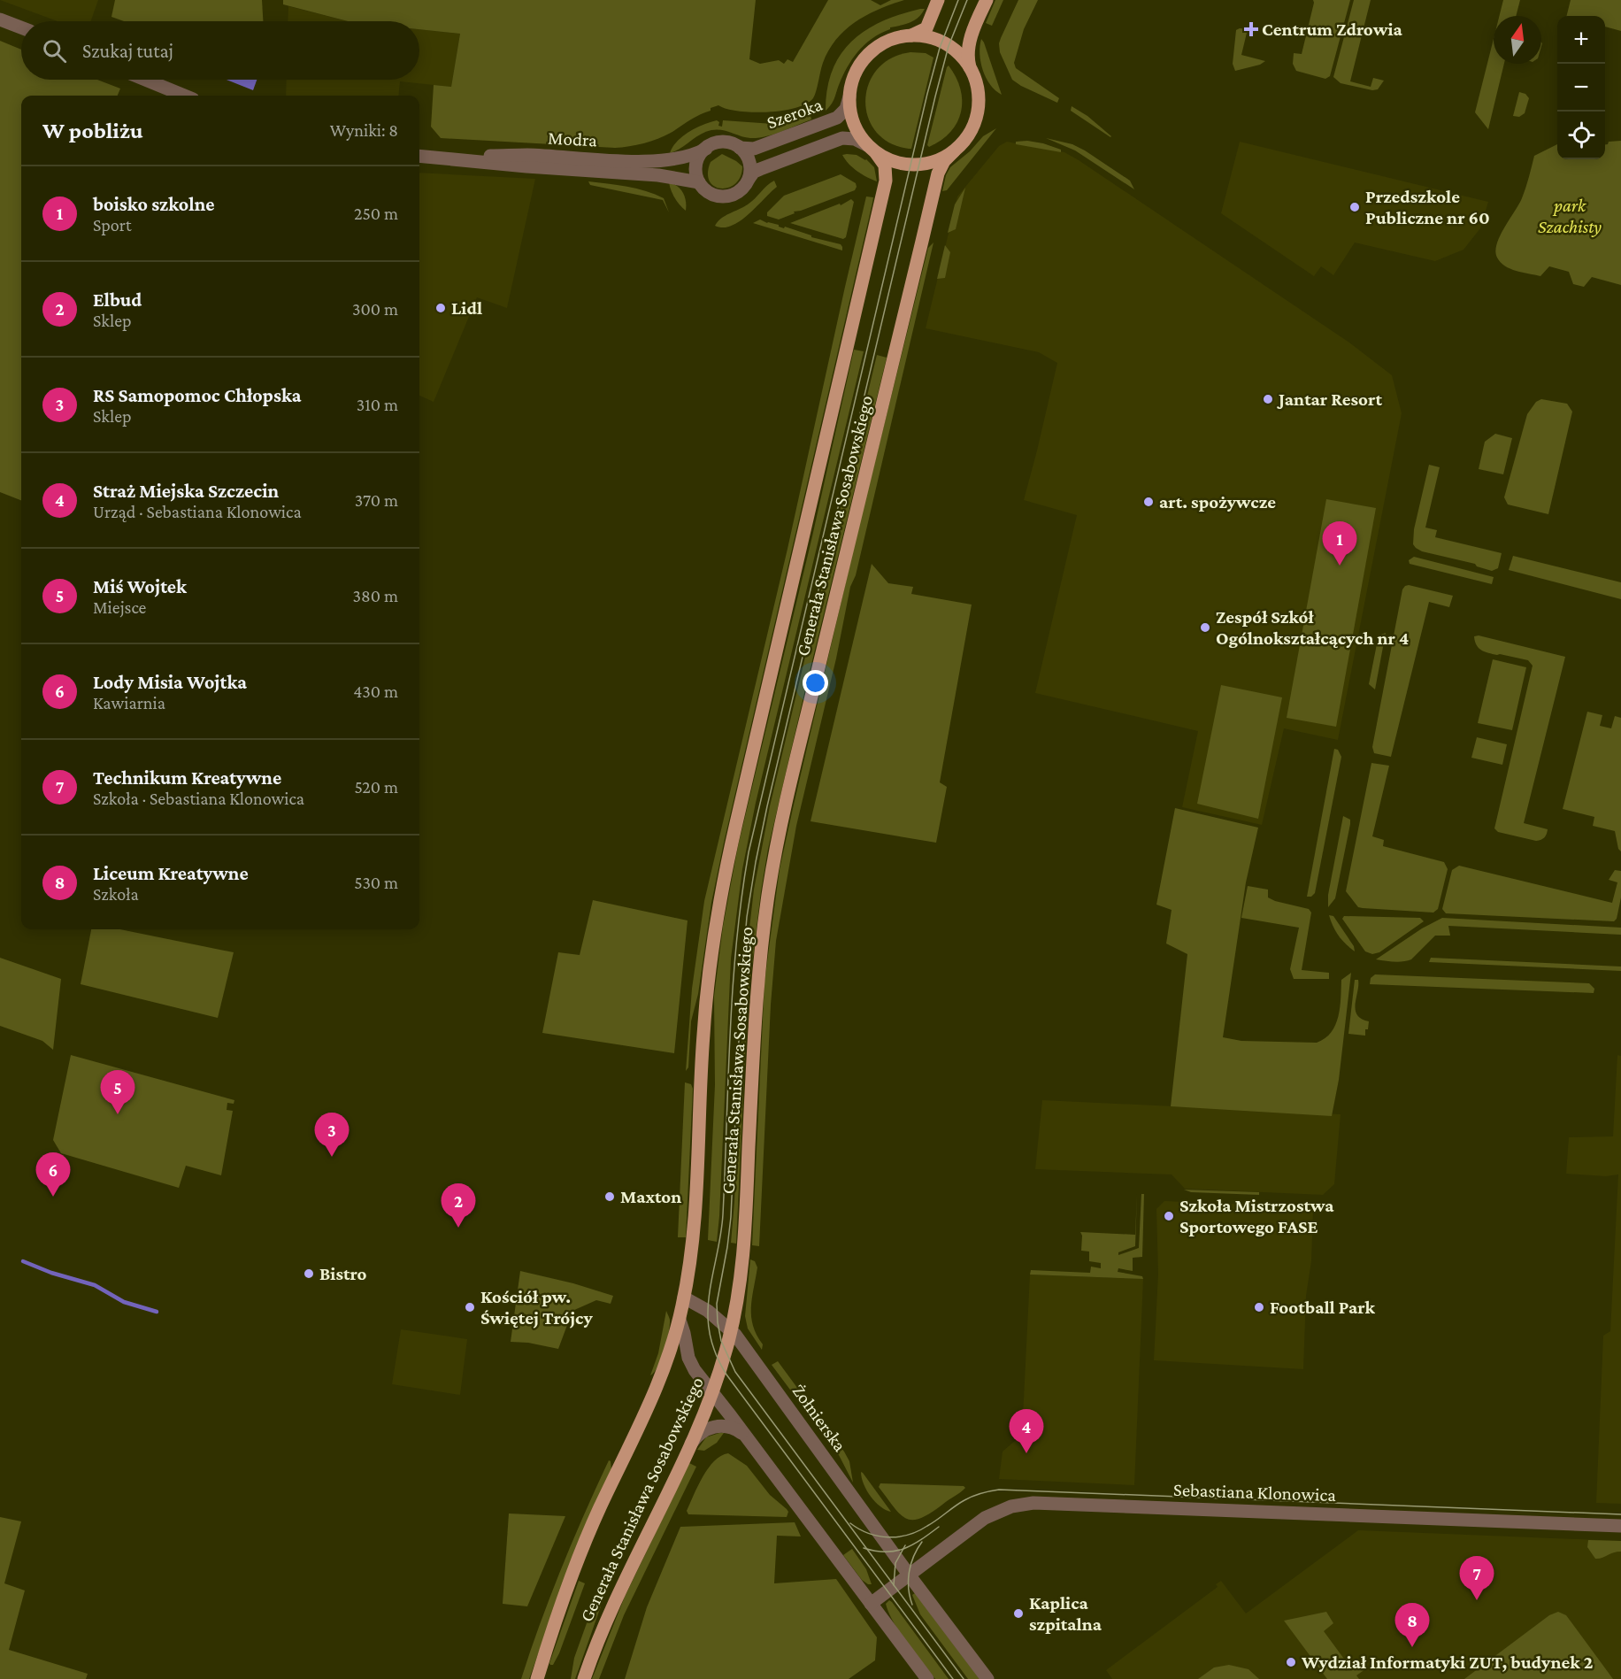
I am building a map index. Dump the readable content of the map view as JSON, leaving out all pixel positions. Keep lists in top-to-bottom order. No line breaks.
{"streets":{"main road":["Generała Stanisława Sosabowskiego"],"street":["Szeroka","Modra","Żołnierska","Sebastiana Klonowica"]},"crossings":[["Szeroka","Modra"],["Szeroka","Generała Stanisława Sosabowskiego"],["Generała Stanisława Sosabowskiego","Żołnierska"],["Żołnierska","Sebastiana Klonowica"]],"parks":["park Szachisty"],"places":{"health":["Centrum Zdrowia"],"other":["Przedszkole Publiczne nr 60","Lidl","Jantar Resort","art. spożywcze","Zespół Szkół Ogólnokształcących nr 4","Maxton","Szkoła Mistrzostwa Sportowego FASE","Bistro","Kościół pw. Świętej Trójcy","Football Park","Kaplica szpitalna","Wydział Informatyki ZUT, budynek 2"]},"north":"top","page":{"map_buttons":["+","−"],"search":"Szukaj tutaj","heading":["W pobliżu","Wyniki: 8"],"list":[{"mark":"1","name":"boisko szkolne","note":"Sport","value":"250 m"},{"mark":"2","name":"Elbud","note":"Sklep","value":"300 m"},{"mark":"3","name":"RS Samopomoc Chłopska","note":"Sklep","value":"310 m"},{"mark":"4","name":"Straż Miejska Szczecin","note":"Urząd · Sebastiana Klonowica","value":"370 m"},{"mark":"5","name":"Miś Wojtek","note":"Miejsce","value":"380 m"},{"mark":"6","name":"Lody Misia Wojtka","note":"Kawiarnia","value":"430 m"},{"mark":"7","name":"Technikum Kreatywne","note":"Szkoła · Sebastiana Klonowica","value":"520 m"},{"mark":"8","name":"Liceum Kreatywne","note":"Szkoła","value":"530 m"}],"pins":["1","5","3","6","2","4","7","8"]}}
